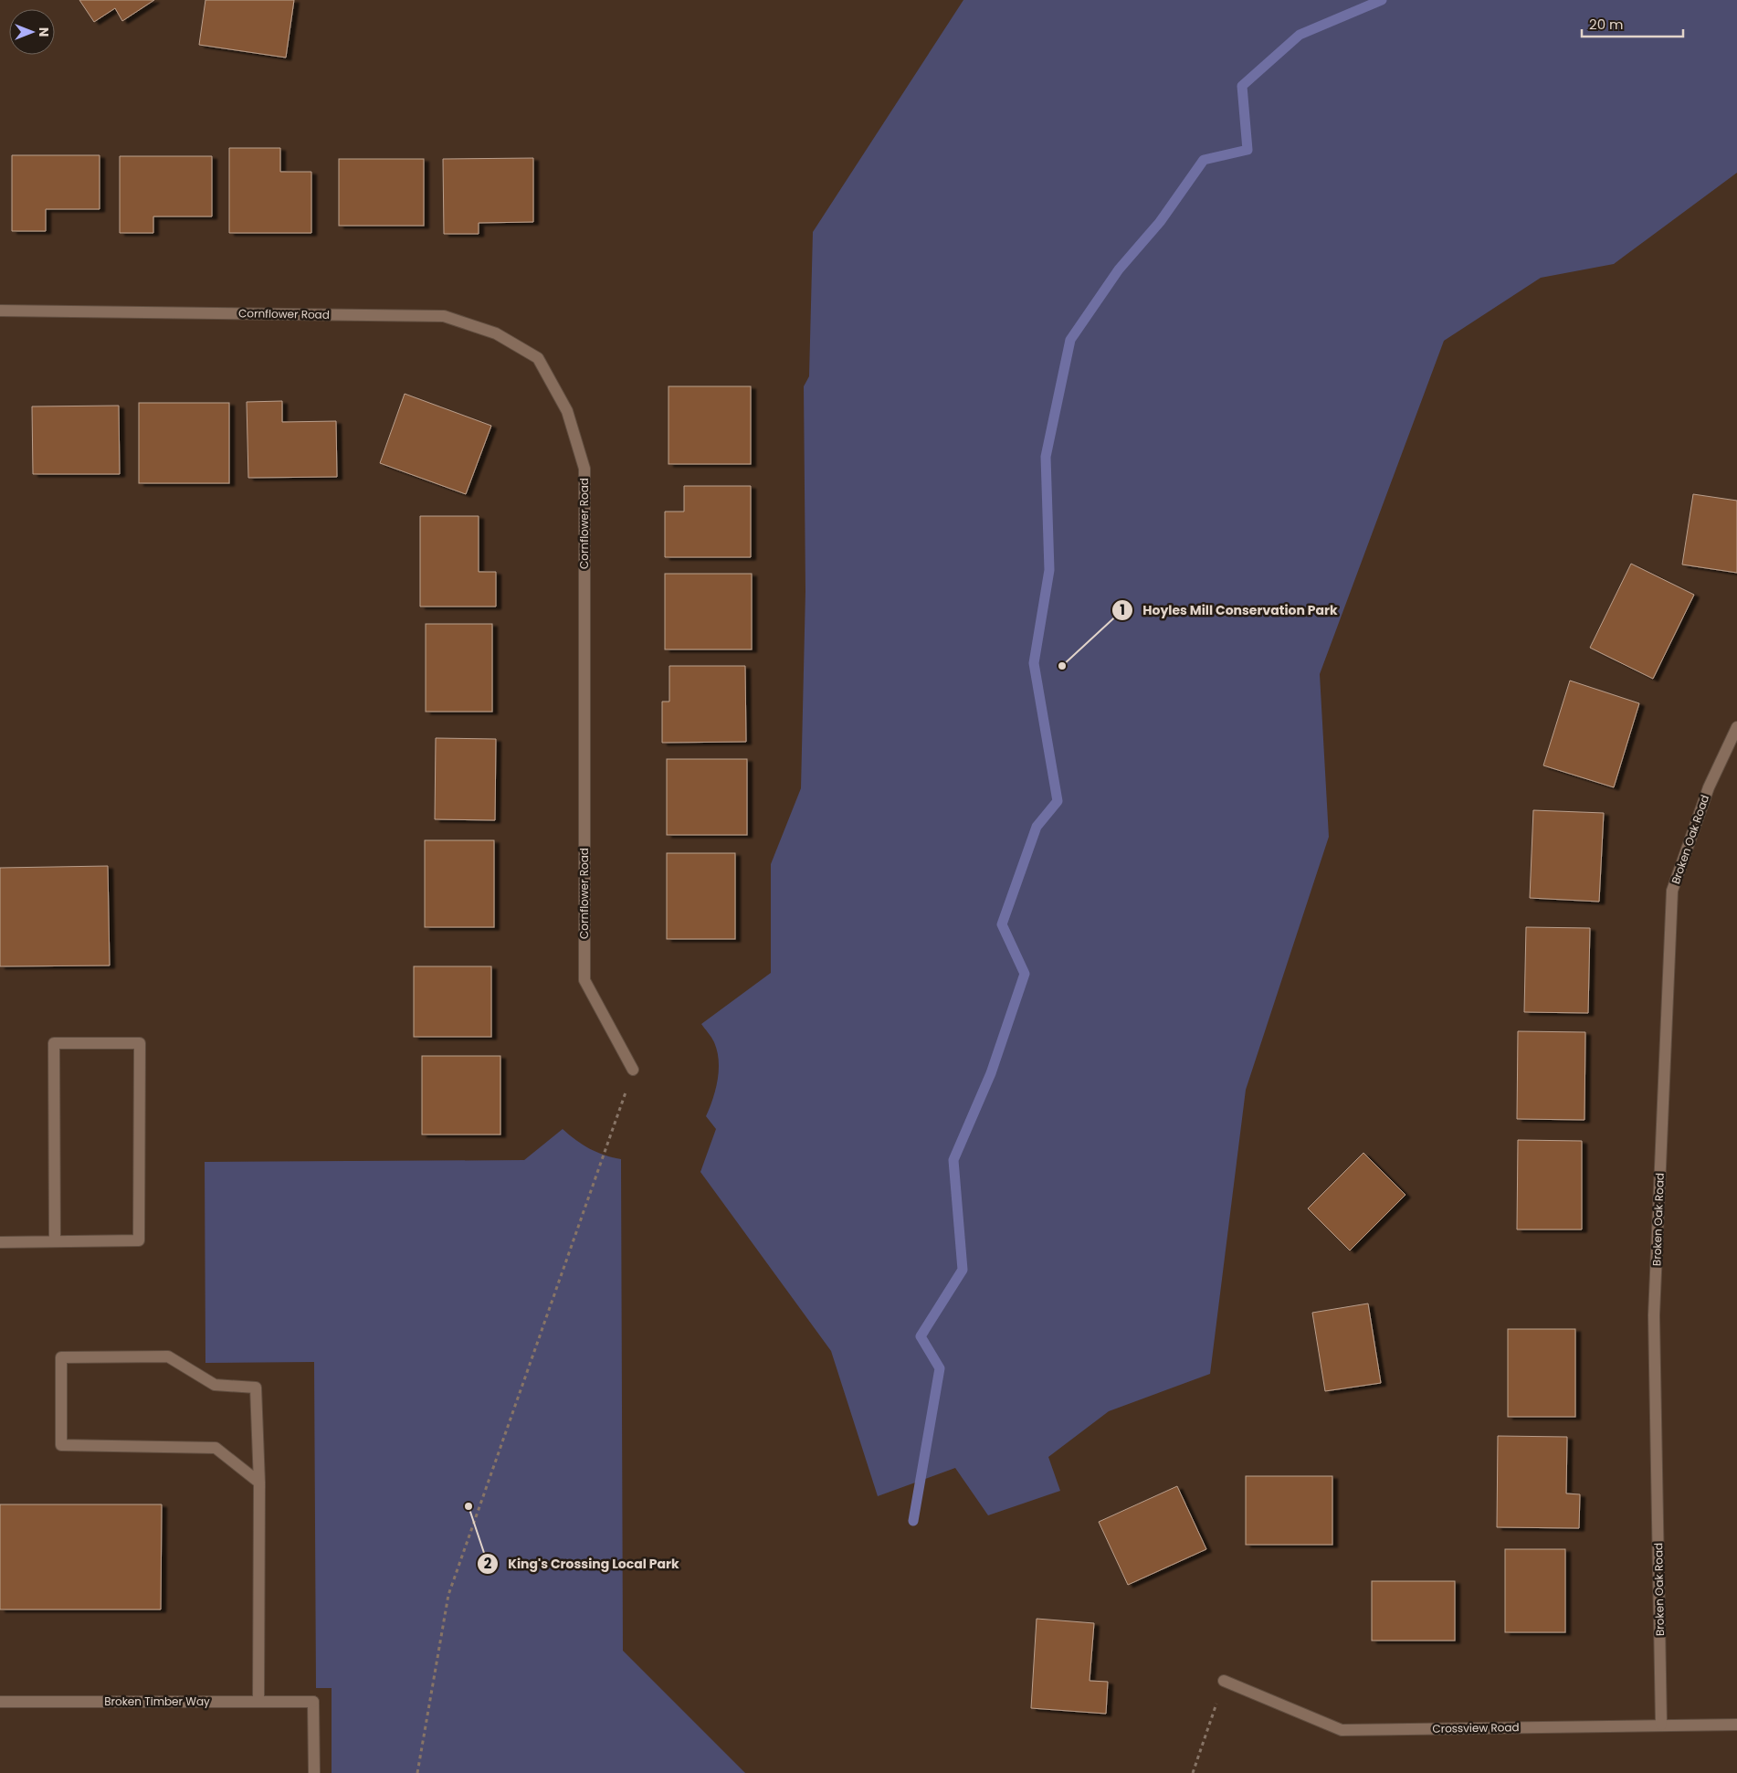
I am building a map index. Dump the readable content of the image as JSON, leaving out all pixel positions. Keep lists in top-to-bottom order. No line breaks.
{"streets":{"street":["Cornflower Road","Broken Oak Road","Broken Timber Way","Crossview Road"]},"crossings":[["Broken Oak Road","Crossview Road"]],"places":["Hoyles Mill Conservation Park","King's Crossing Local Park"],"scale_bar":"20 m","north":"right"}
